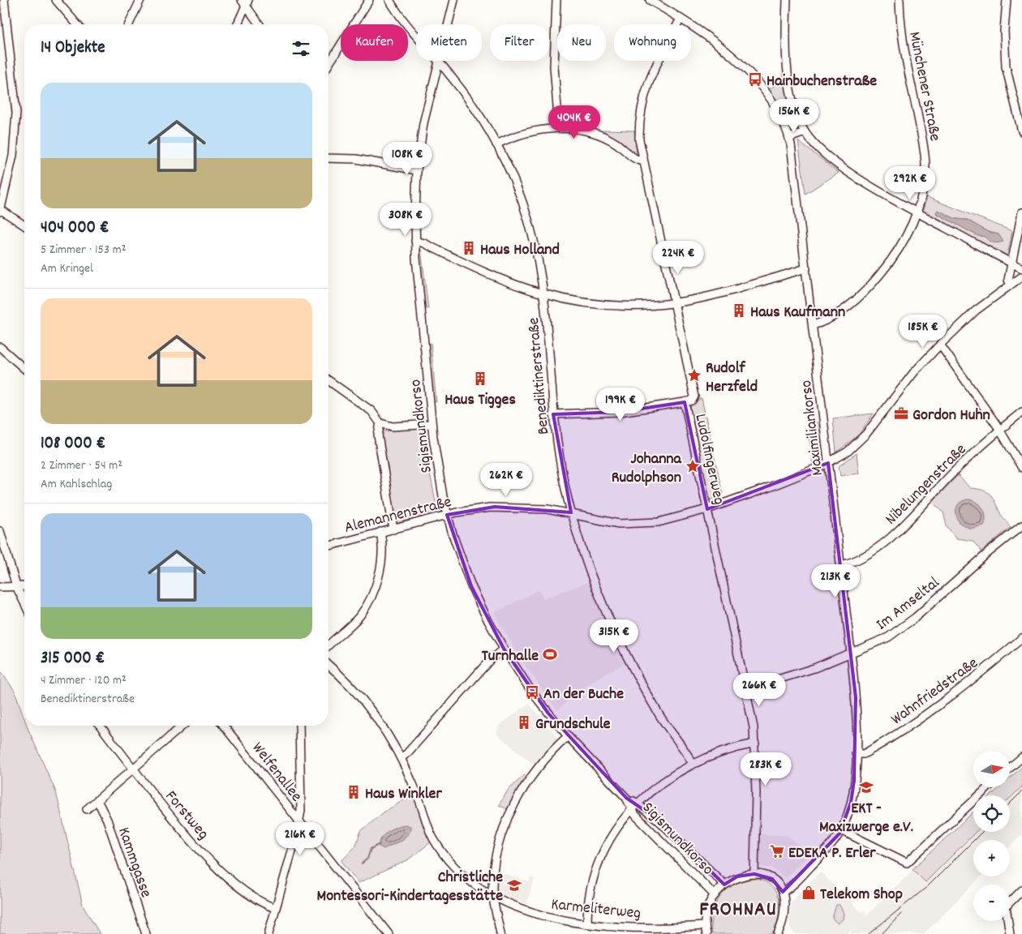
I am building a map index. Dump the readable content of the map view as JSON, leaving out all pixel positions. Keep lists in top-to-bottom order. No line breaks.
{"streets":{"street":["Münchener Straße","Benediktinerstraße","Sigismundkorso","Maximiliankorso","Ludolfingerweg","Nibelungenstraße","Alemannenstraße","Im Amseltal","Wahnfriedstraße","Welfenallee","Forstweg","Kammgasse","Karmeliterweg"]},"crossings":[["Münchener Straße","Maximiliankorso"],["Benediktinerstraße","Sigismundkorso"],["Benediktinerstraße","Alemannenstraße"],["Sigismundkorso","Alemannenstraße"],["Maximiliankorso","Ludolfingerweg"],["Maximiliankorso","Nibelungenstraße"],["Maximiliankorso","Alemannenstraße"],["Maximiliankorso","Im Amseltal"],["Maximiliankorso","Wahnfriedstraße"],["Ludolfingerweg","Alemannenstraße"],["Ludolfingerweg","Im Amseltal"]],"districts":["FROHNAU"],"places":{"bus stop":["Hainbuchenstraße","An der Buche"],"building":["Haus Holland","Haus Kaufmann","Haus Tigges","Grundschule","Haus Winkler"],"place":["Rudolf Herzfeld","Johanna Rudolphson"],"office":["Gordon Huhn"],"sports":["Turnhalle"],"school or university":["EKT - Maxizwerge e.V.","Christliche Montessori-Kindertagesstätte"],"supermarket":["EDEKA P. Erler"],"shop":["Telekom Shop"]},"north":"right","page":{"chip":["Kaufen","Mieten","Filter","Neu","Wohnung"],"heading":"14 Objekte","list":[{"name":"404 000 €","note":"5 Zimmer · 153 m² · Am Kringel"},{"name":"108 000 €","note":"2 Zimmer · 54 m² · Am Kahlschlag"},{"name":"315 000 €","note":"4 Zimmer · 120 m² · Benediktinerstraße"}],"price":["156K €","404K €","108K €","292K €","308K €","224K €","185K €","199K €","262K €","213K €","315K €","266K €","283K €","216K €"],"map_buttons":["+","−"]}}
